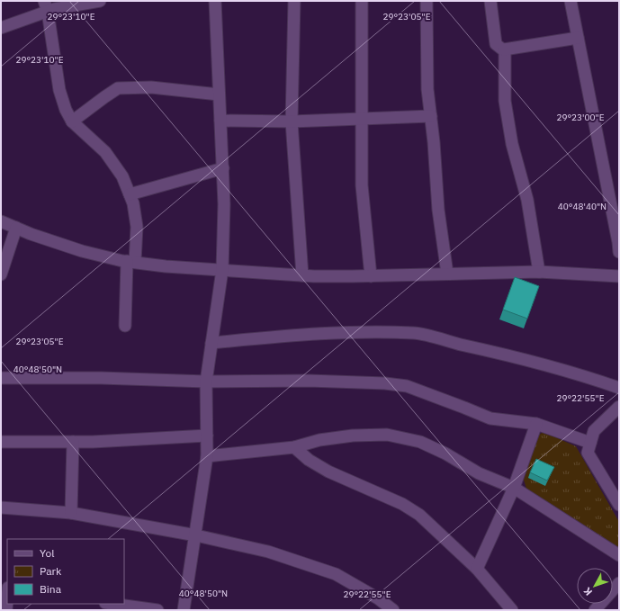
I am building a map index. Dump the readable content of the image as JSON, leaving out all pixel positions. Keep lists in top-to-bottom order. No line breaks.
{"legend":["Yol","Park","Bina"],"north":"bottom left","coordinates":["29°23'10\"E","29°23'05\"E","29°23'00\"E","40°48'40\"N","40°48'50\"N","29°22'55\"E"]}
